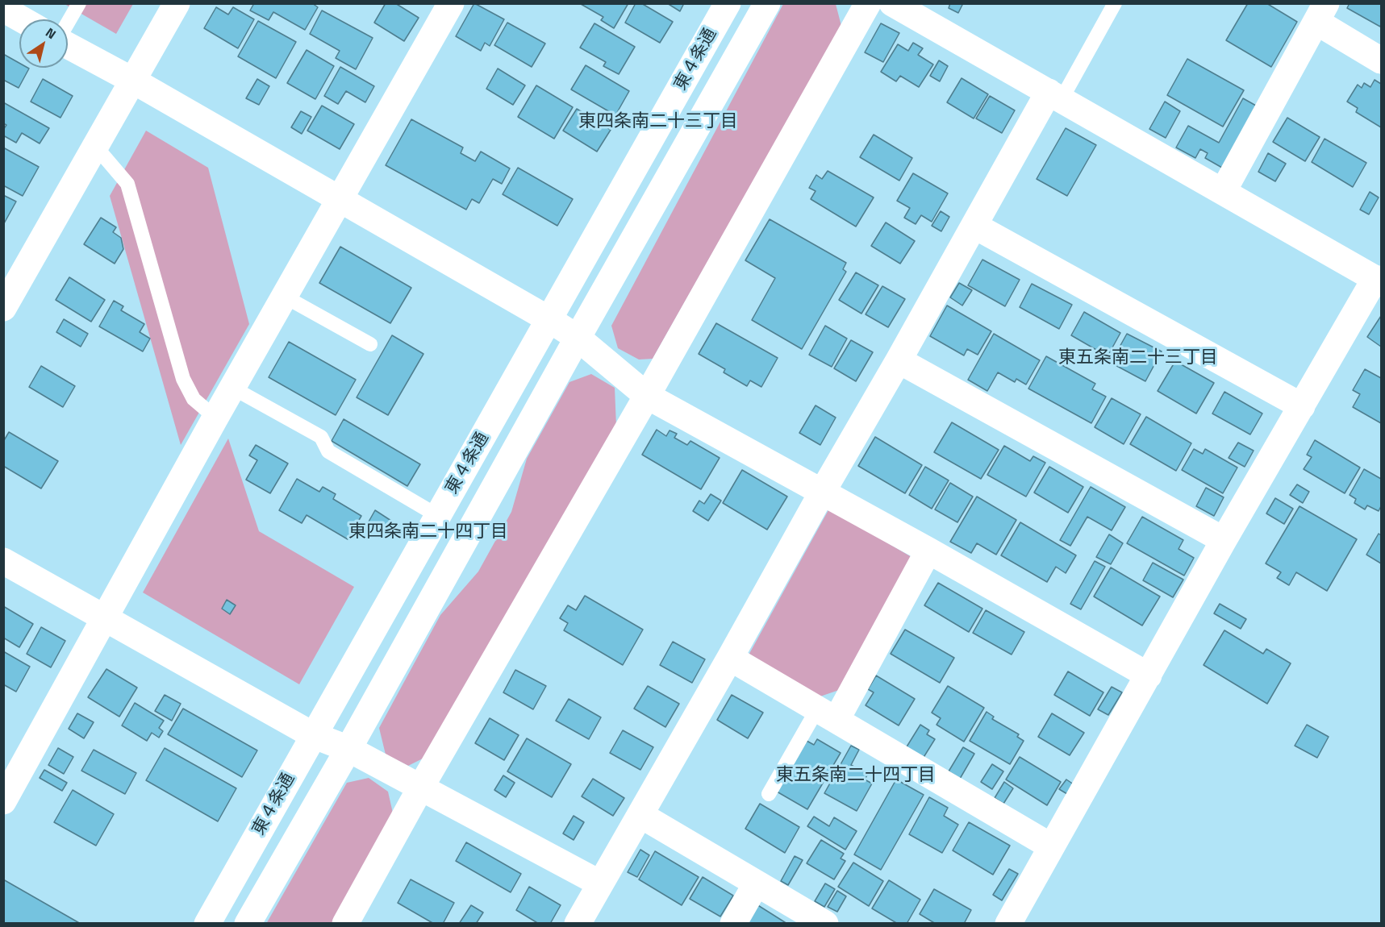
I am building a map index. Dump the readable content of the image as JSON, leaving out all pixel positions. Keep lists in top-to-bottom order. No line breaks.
{"streets":{"street":["東４条通"]},"districts":["東四条南二十三丁目","東五条南二十三丁目","東四条南二十四丁目","東五条南二十四丁目"],"north":"top right"}
